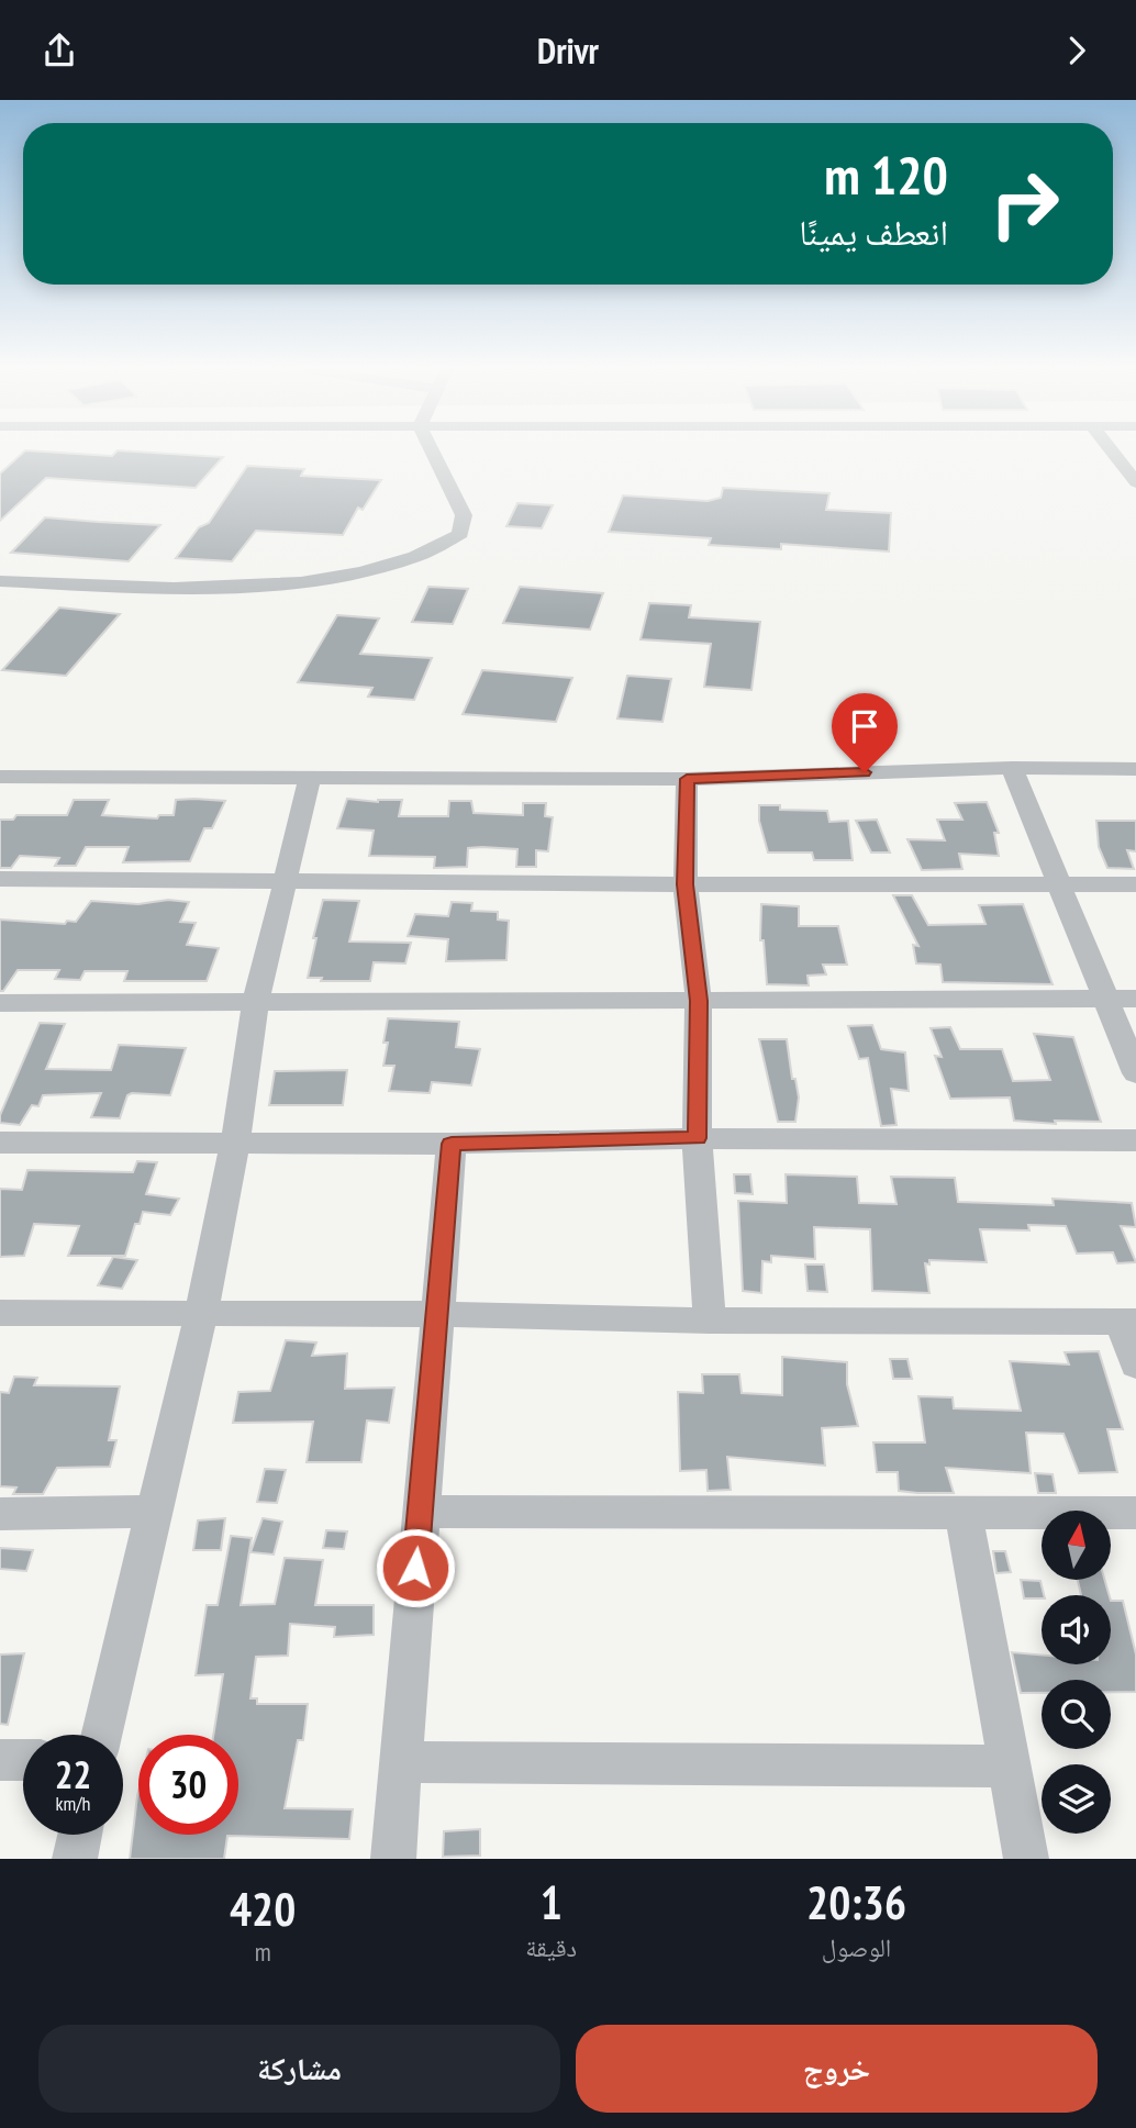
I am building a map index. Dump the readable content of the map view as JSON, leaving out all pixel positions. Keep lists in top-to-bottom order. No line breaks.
{"north":"top","page":{"header":"Drivr","turn":["120 m","انعطف يمينًا"],"speed":"22 km/h","limit":"30","eta":["20:36","الوصول","1","دقيقة","420","m"],"buttons":["خروج","مشاركة"]}}
